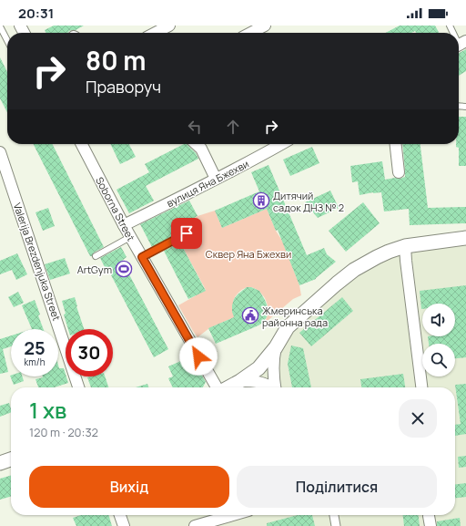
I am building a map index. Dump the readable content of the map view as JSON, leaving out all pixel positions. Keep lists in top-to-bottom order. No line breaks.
{"streets":{"street":["вулиця Яна Бжехви","Soborna Street","Valerija Brezdenjuka Street"]},"crossings":[["вулиця Яна Бжехви","Soborna Street"]],"parks":["Сквер Яна Бжехви"],"places":{"building":["Дитячий садок ДНЗ № 2"],"sports":["ArtGym"],"public building":["Жмеринська районна рада"]},"page":{"status":"20:31","turn":["80 m","Праворуч"],"speed":"25 km/h","limit":"30","heading":["1 хв","120 m · 20:32"],"buttons":["Вихід","Поділитися"]}}
